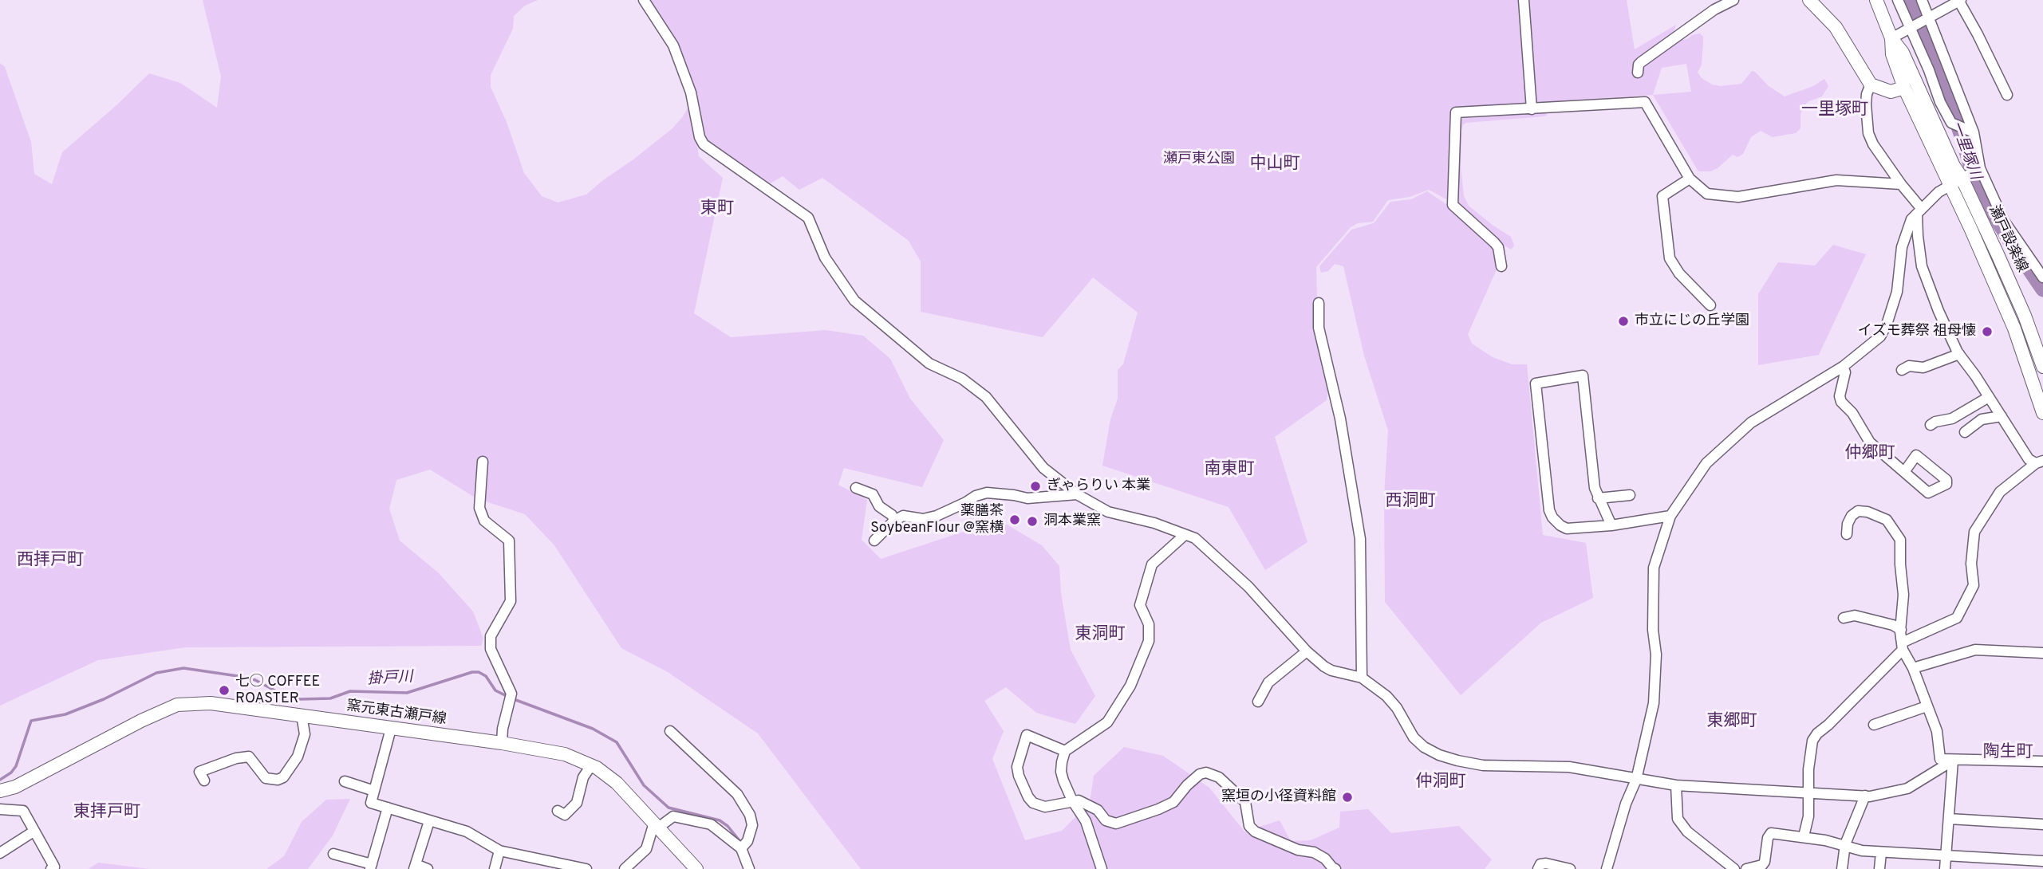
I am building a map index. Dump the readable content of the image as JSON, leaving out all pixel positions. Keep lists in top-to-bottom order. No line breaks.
{"streets":{"main road":["瀬戸設楽線","窯元東古瀬戸線"]},"districts":["一里塚町","中山町","東町","仲郷町","南東町","西洞町","西拝戸町","東洞町","東郷町","陶生町","仲洞町","東拝戸町"],"water":["一里塚川","掛戸川"],"parks":["瀬戸東公園"],"places":["市立にじの丘学園","イズモ葬祭 祖母懐","ぎゃらりい 本業","薬膳茶 SoybeanFlour @窯横","洞本業窯","七◯ COFFEE ROASTER","窯垣の小径資料館"]}
